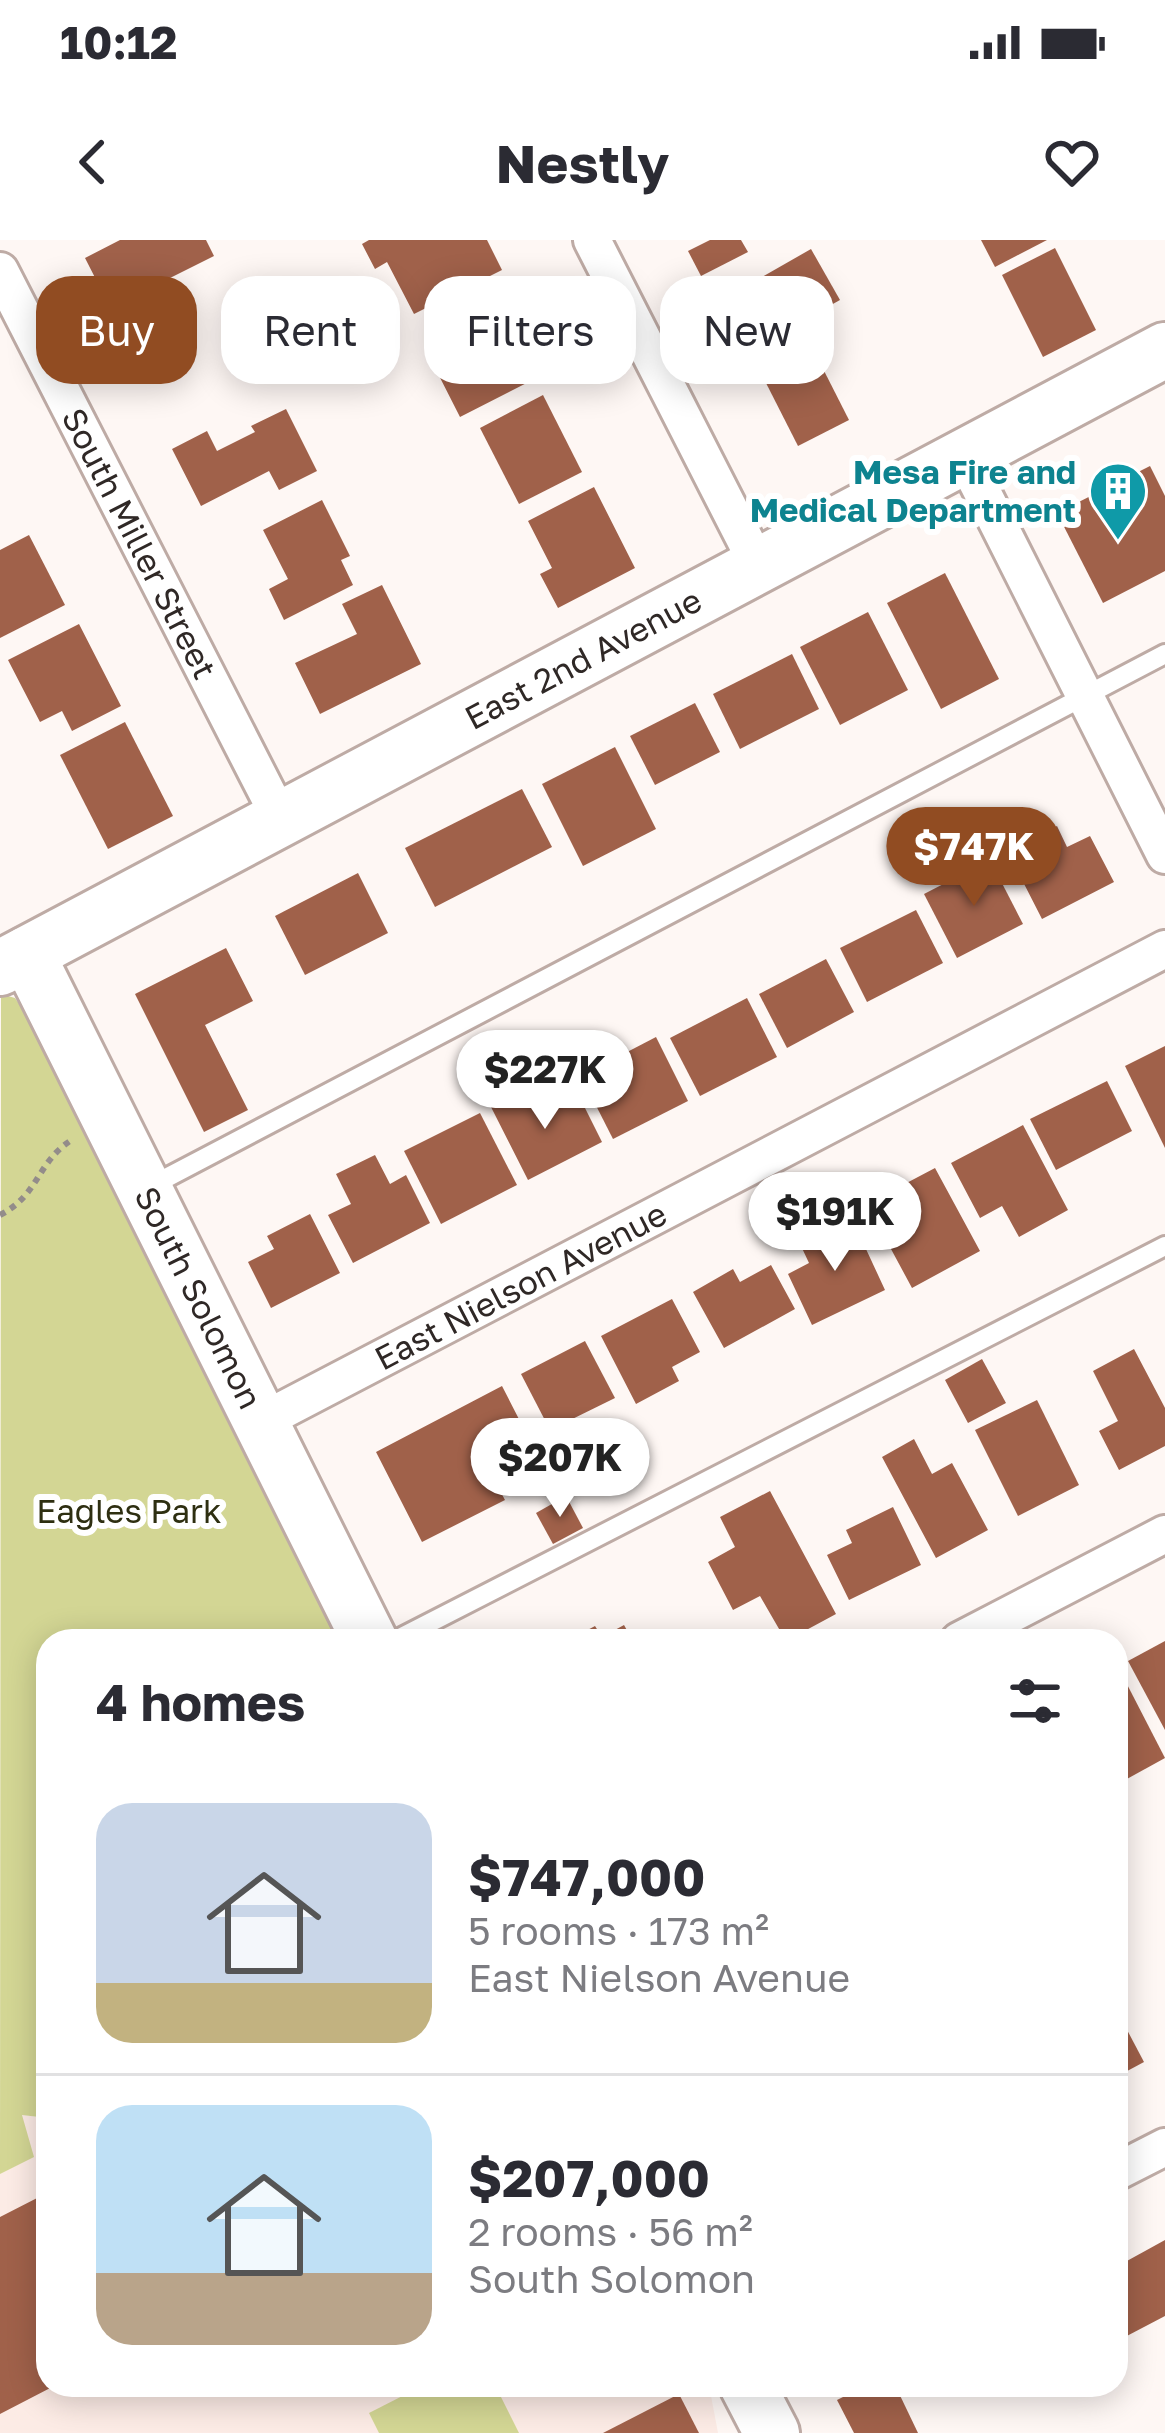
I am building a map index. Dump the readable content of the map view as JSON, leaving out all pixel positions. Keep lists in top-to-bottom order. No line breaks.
{"streets":{"street":["South Miller Street","East 2nd Avenue","East Nielson Avenue","South Solomon"]},"crossings":[["South Miller Street","East 2nd Avenue"],["East 2nd Avenue","South Solomon"],["East Nielson Avenue","South Solomon"]],"parks":["Eagles Park"],"places":{"building":["Mesa Fire and Medical Department"]},"page":{"status":"10:12","header":"Nestly","chip":["Buy","Rent","Filters","New"],"price":["$747K","$227K","$191K","$207K"],"heading":"4 homes","list":[{"name":"$747,000","note":"5 rooms · 173 m² · East Nielson Avenue"},{"name":"$207,000","note":"2 rooms · 56 m² · South Solomon"}]}}
